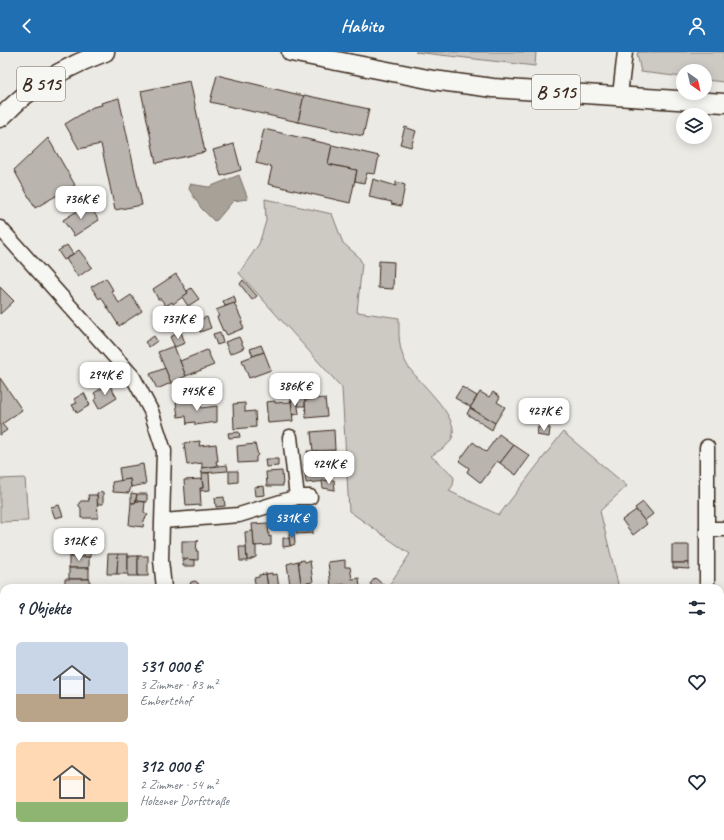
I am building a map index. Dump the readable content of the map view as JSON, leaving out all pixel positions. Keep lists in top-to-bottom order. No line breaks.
{"streets":{"main road":["B 515"]},"north":"bottom right","page":{"header":"Habito","price":["736K €","737K €","294K €","386K €","745K €","427K €","424K €","531K €","312K €"],"heading":"9 Objekte","list":[{"name":"531 000 €","note":"3 Zimmer · 83 m² · Embertshof"},{"name":"312 000 €","note":"2 Zimmer · 54 m² · Holzener Dorfstraße"}]}}
